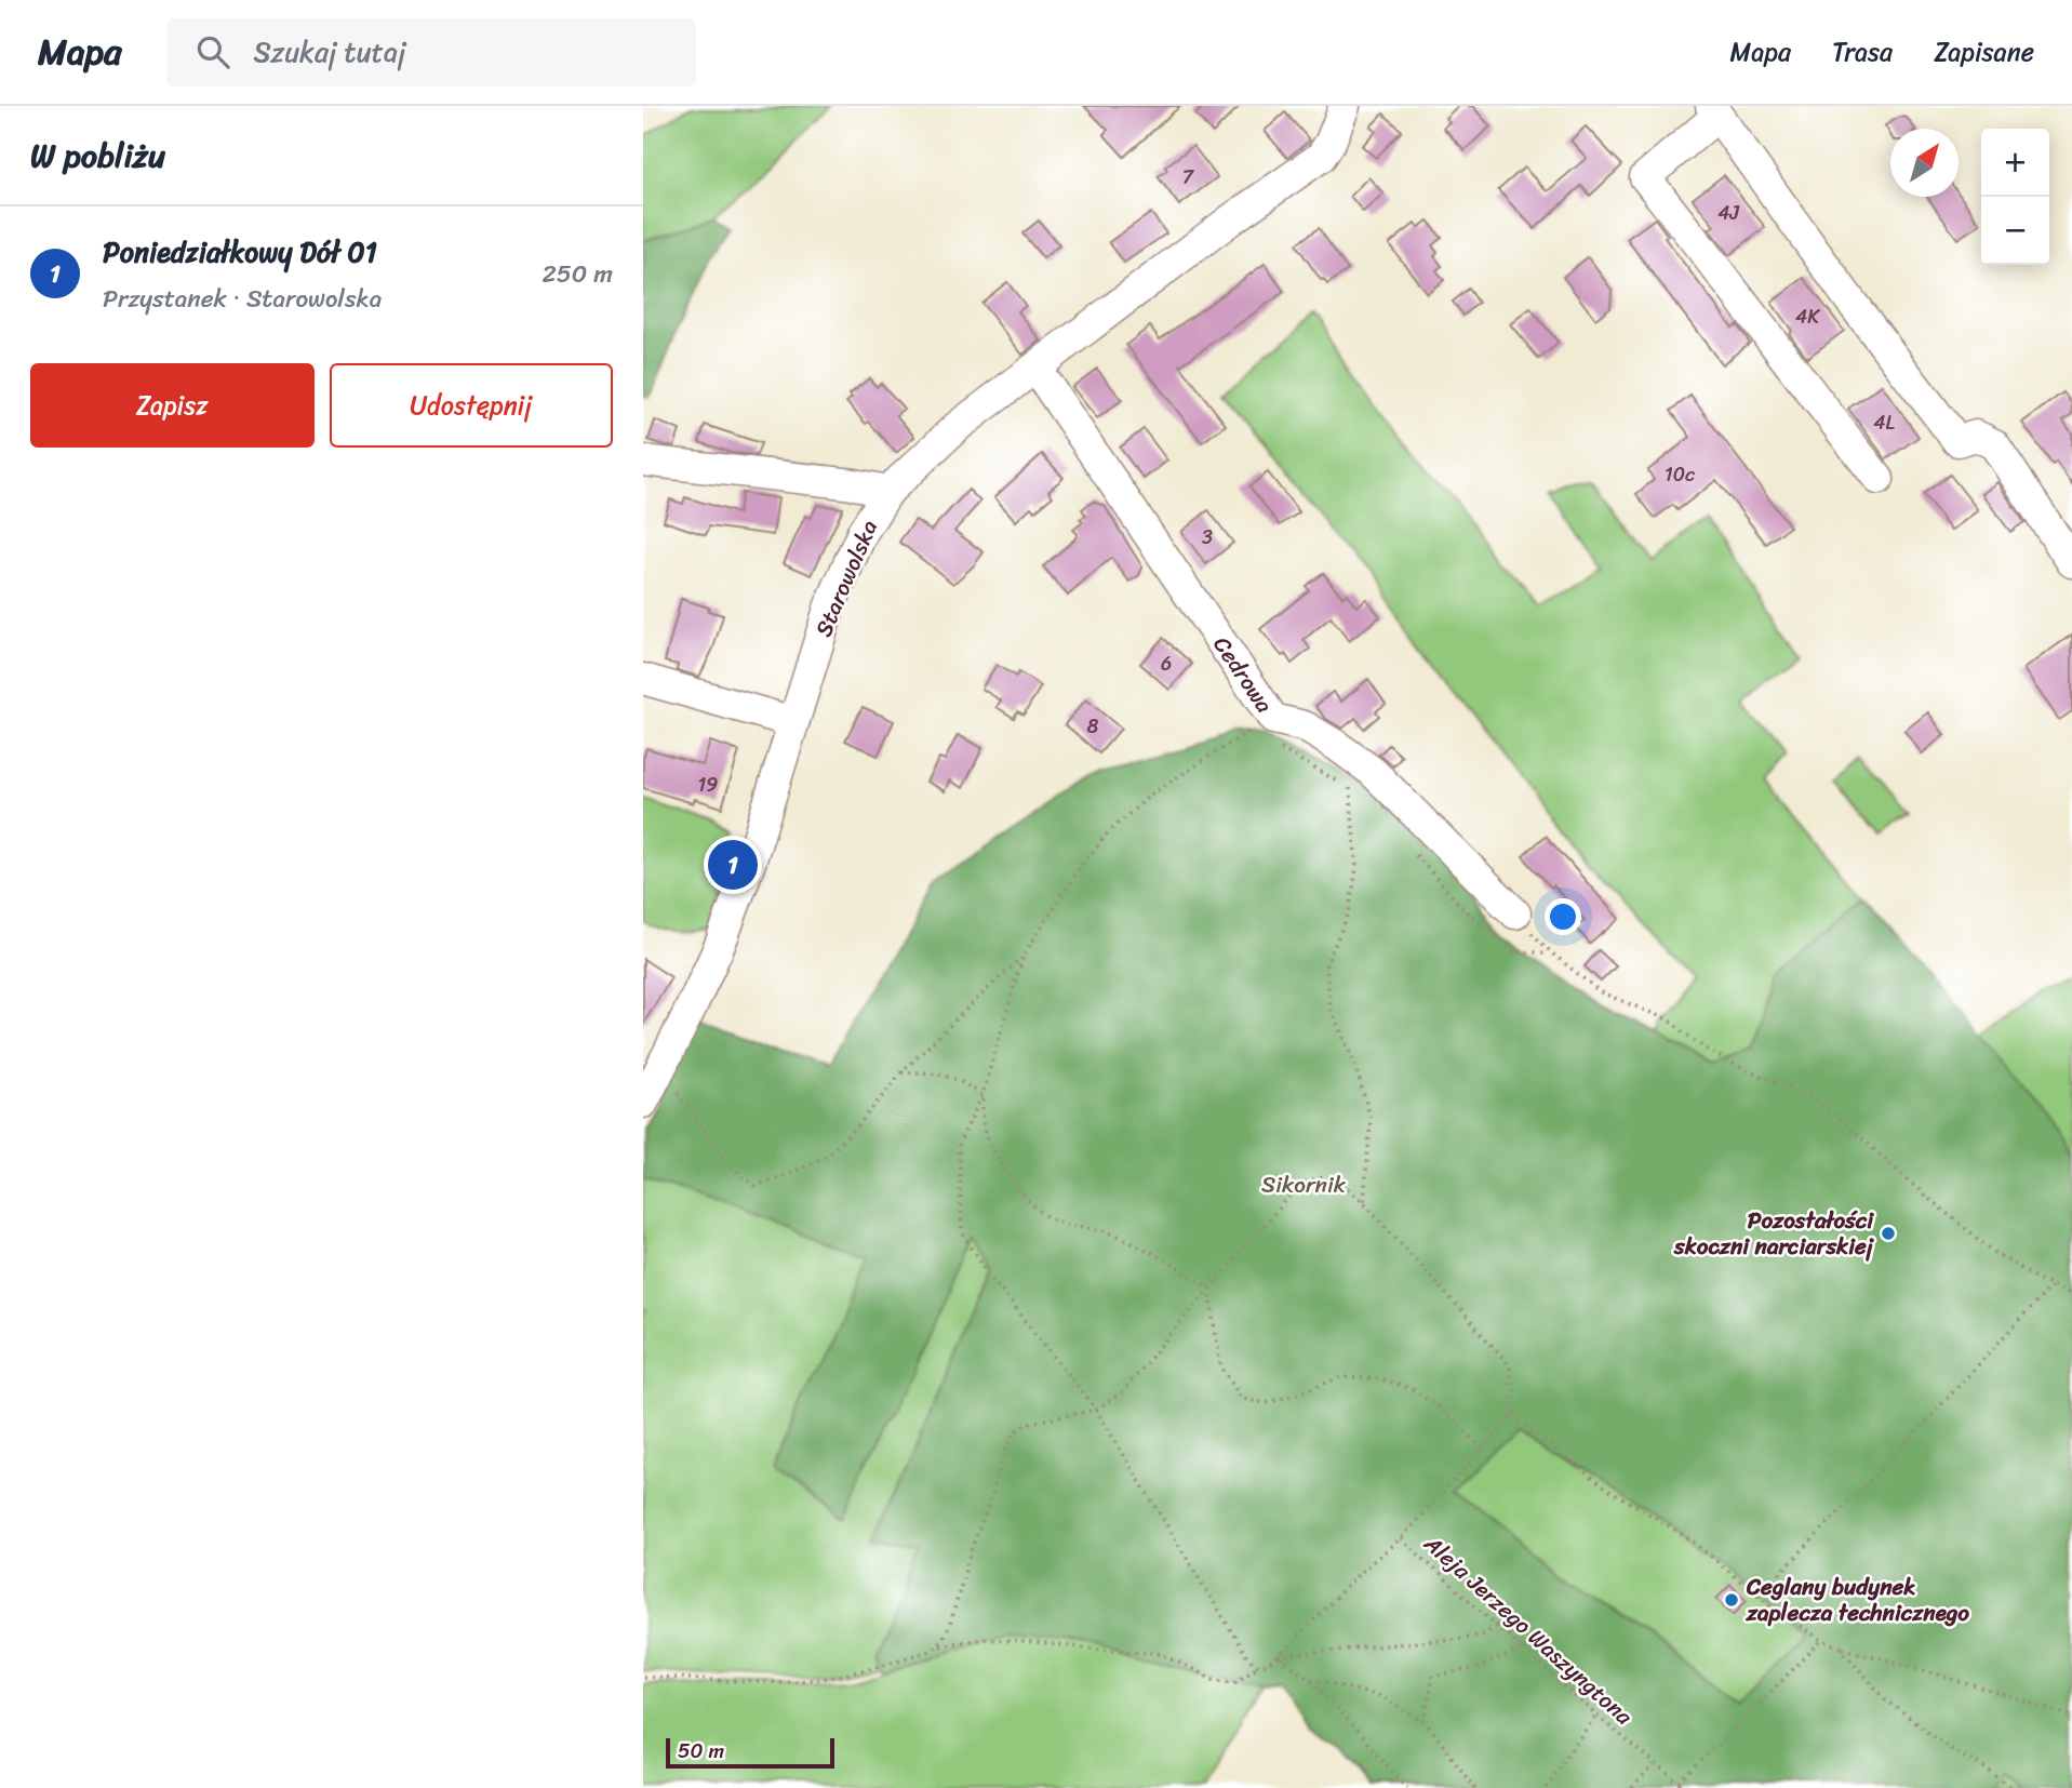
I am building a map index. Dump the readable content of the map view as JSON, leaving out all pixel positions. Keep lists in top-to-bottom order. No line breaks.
{"streets":{"street":["Starowolska","Cedrowa"],"path":["Aleja Jerzego Waszyngtona"]},"crossings":[["Starowolska","Cedrowa"]],"parks":["Sikornik"],"places":["Pozostałości skoczni narciarskiej","Ceglany budynek zaplecza technicznego"],"house_numbers":["7","4J","4K","4L","10c","3","6","8","19"],"scale_bar":"50 m","north":"top right","page":{"header":"Mapa","search":"Szukaj tutaj","nav":["Mapa","Trasa","Zapisane"],"heading":"W pobliżu","map_buttons":["+","−"],"list":[{"mark":"1","name":"Poniedziałkowy Dół 01","note":"Przystanek · Starowolska","value":"250 m"}],"buttons":["Zapisz","Udostępnij"],"pins":"1","scale":"50 m"}}
